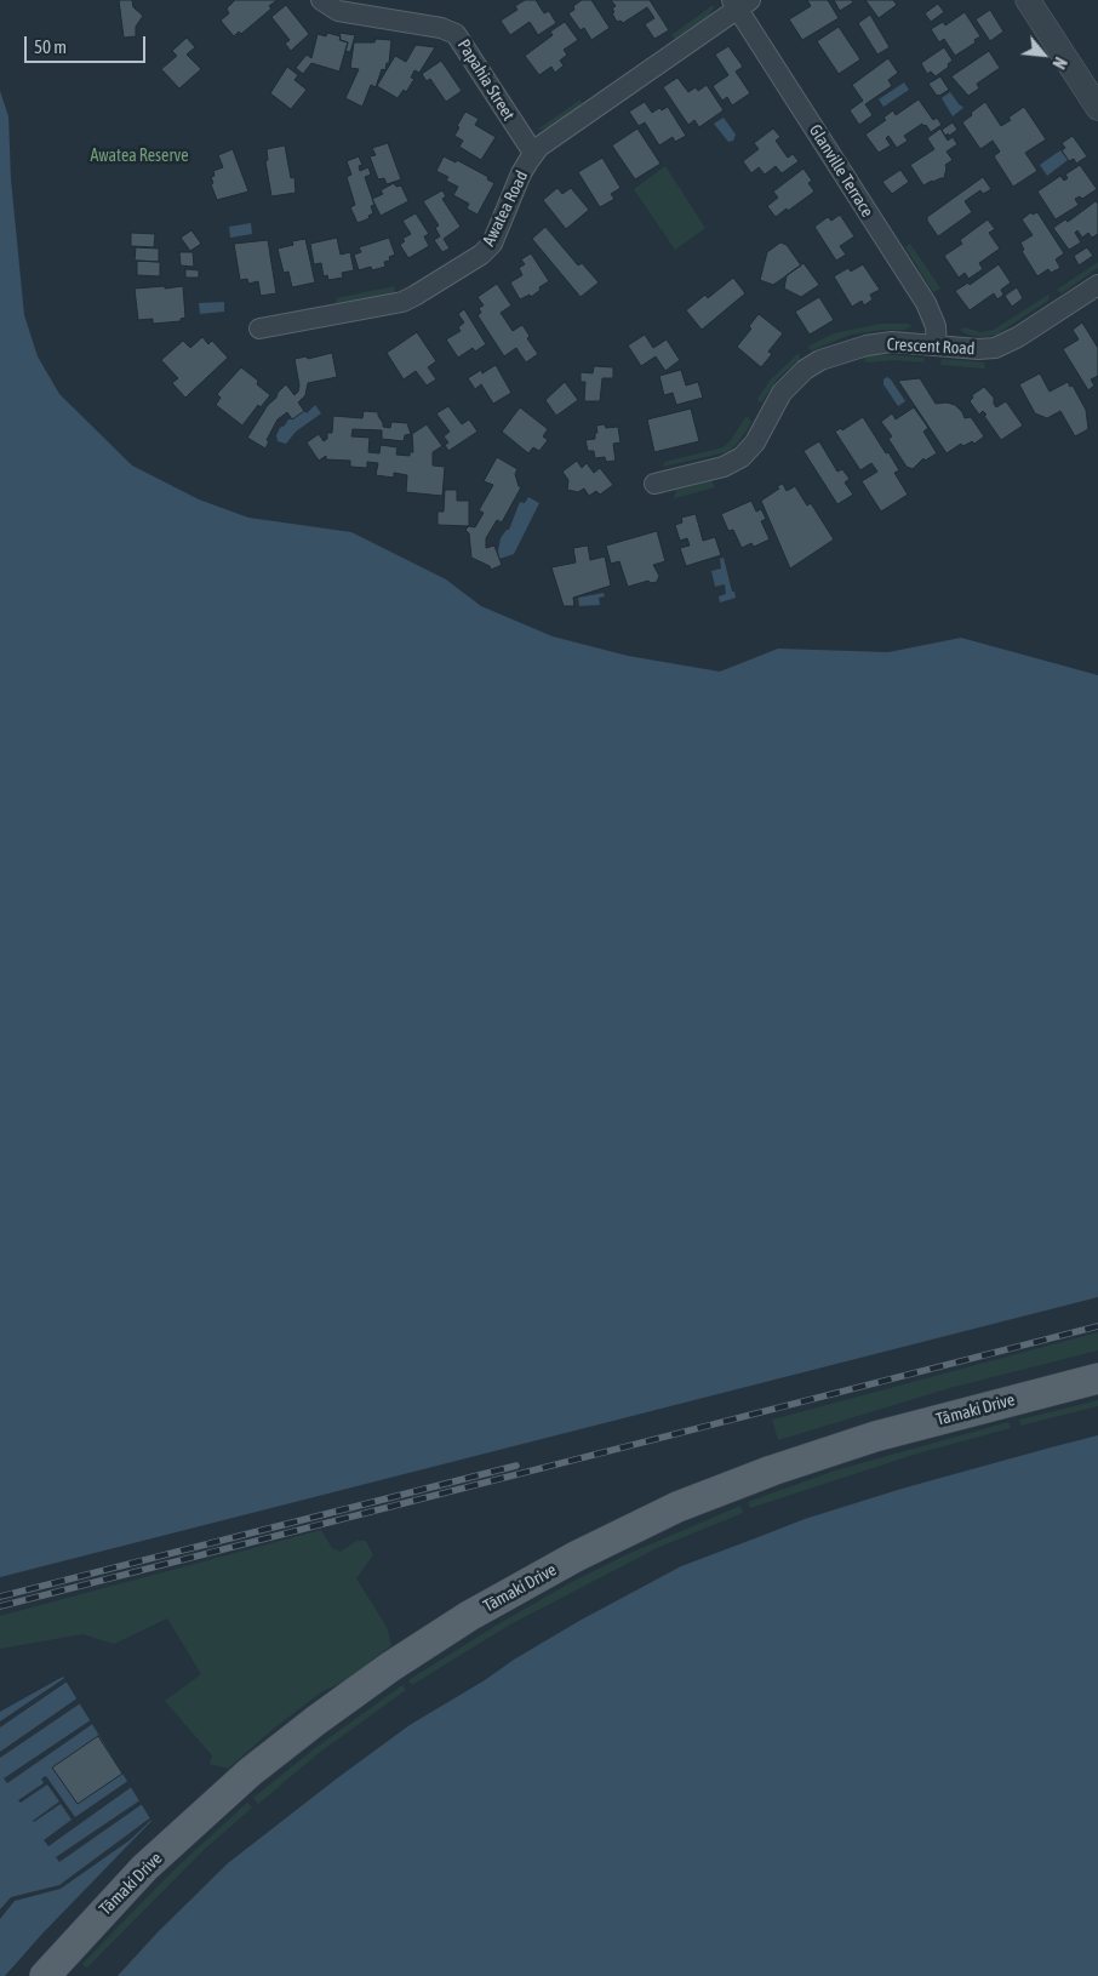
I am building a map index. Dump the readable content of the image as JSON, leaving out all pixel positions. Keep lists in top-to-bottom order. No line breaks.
{"streets":{"main road":["Tāmaki Drive"],"street":["Papahia Street","Glanville Terrace","Awatea Road","Crescent Road"]},"crossings":[["Papahia Street","Awatea Road"],["Glanville Terrace","Awatea Road"],["Glanville Terrace","Crescent Road"]],"parks":["Awatea Reserve"],"scale_bar":"50 m","north":"bottom right"}
